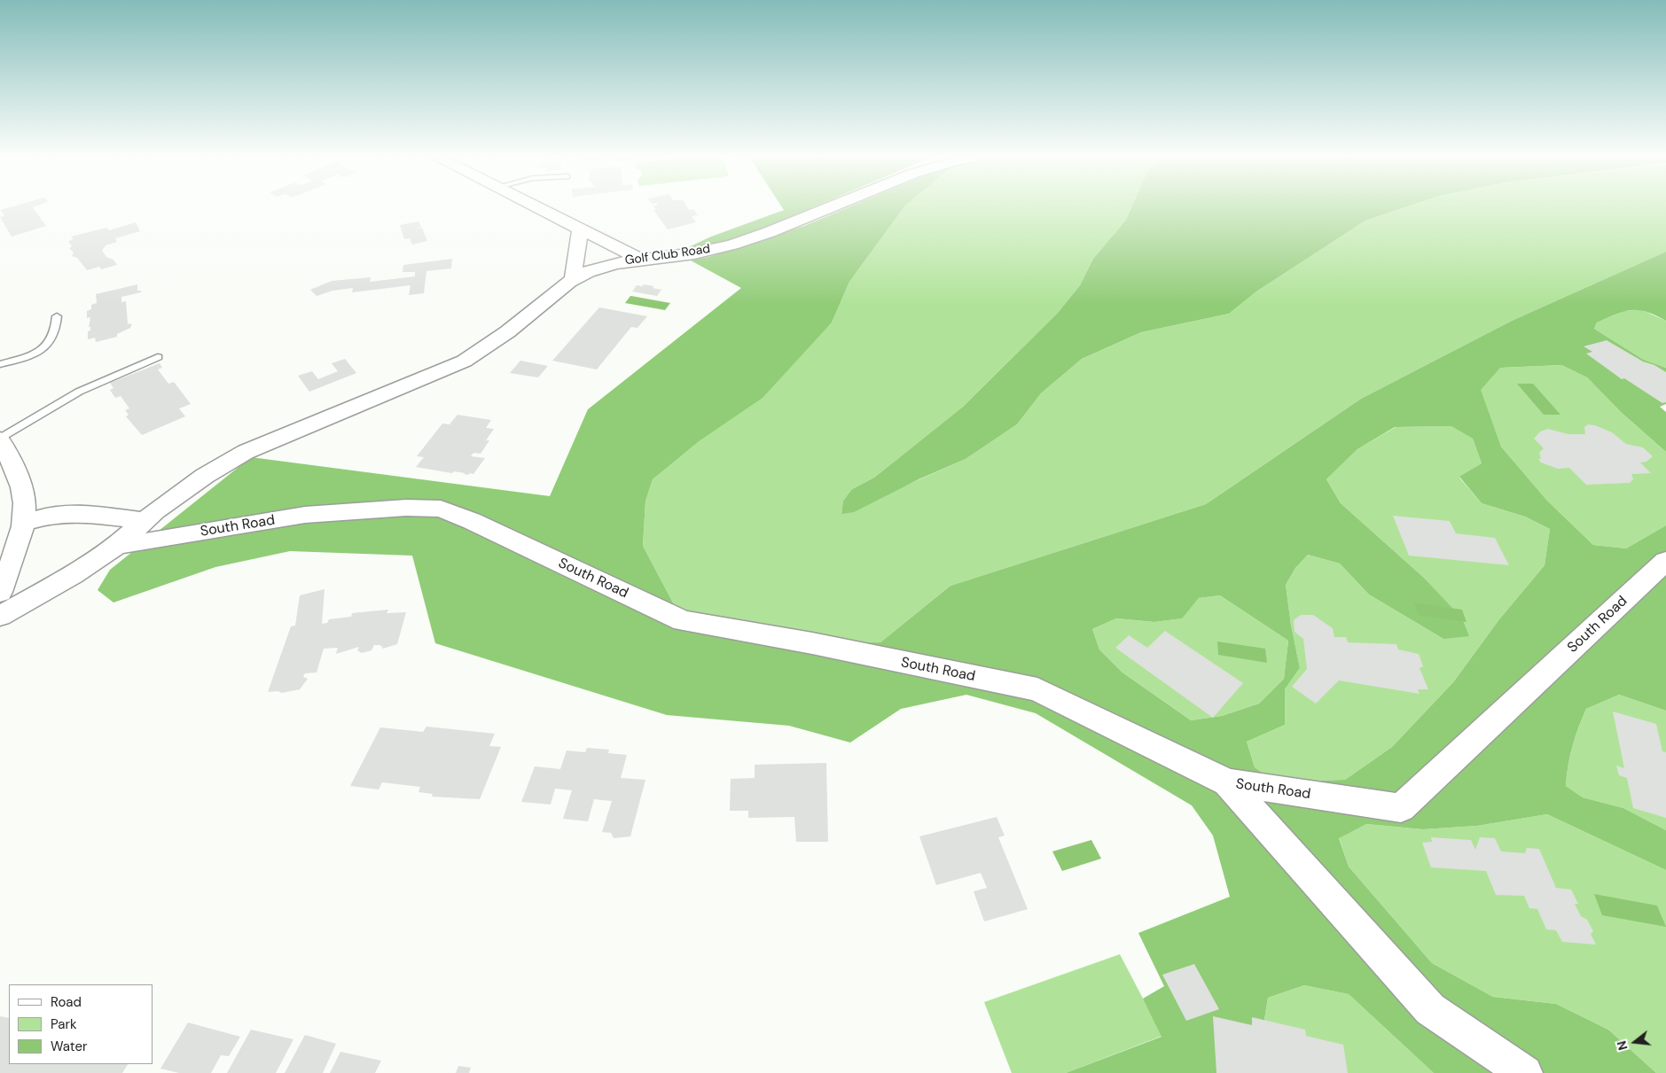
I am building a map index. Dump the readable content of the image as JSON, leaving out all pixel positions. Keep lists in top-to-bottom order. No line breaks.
{"streets":{"street":["Golf Club Road","South Road"]},"crossings":[["Golf Club Road","South Road"]],"legend":["Road","Park","Water"],"north":"left"}
